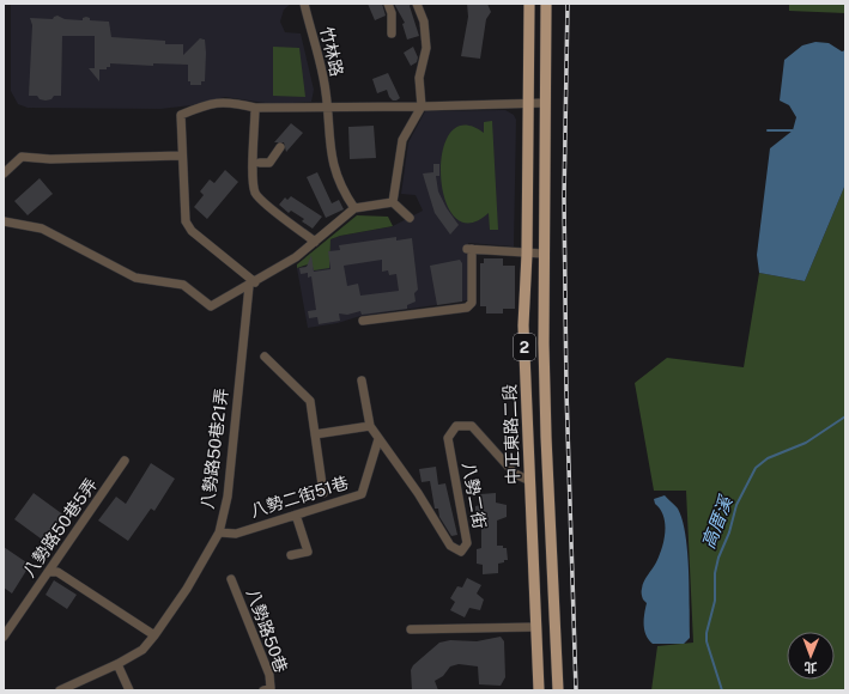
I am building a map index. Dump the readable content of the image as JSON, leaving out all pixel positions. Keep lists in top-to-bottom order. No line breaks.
{"streets":{"main road":["2","中正東路二段"],"street":["竹林路","八勢路50巷21弄","八勢二街","八勢二街51巷","八勢路50巷5弄","八勢路50巷"]},"crossings":[["中正東路二段","八勢二街"],["八勢路50巷21弄","八勢二街51巷"],["八勢二街","八勢二街51巷"]],"water":["高厝溪"],"north":"bottom"}
